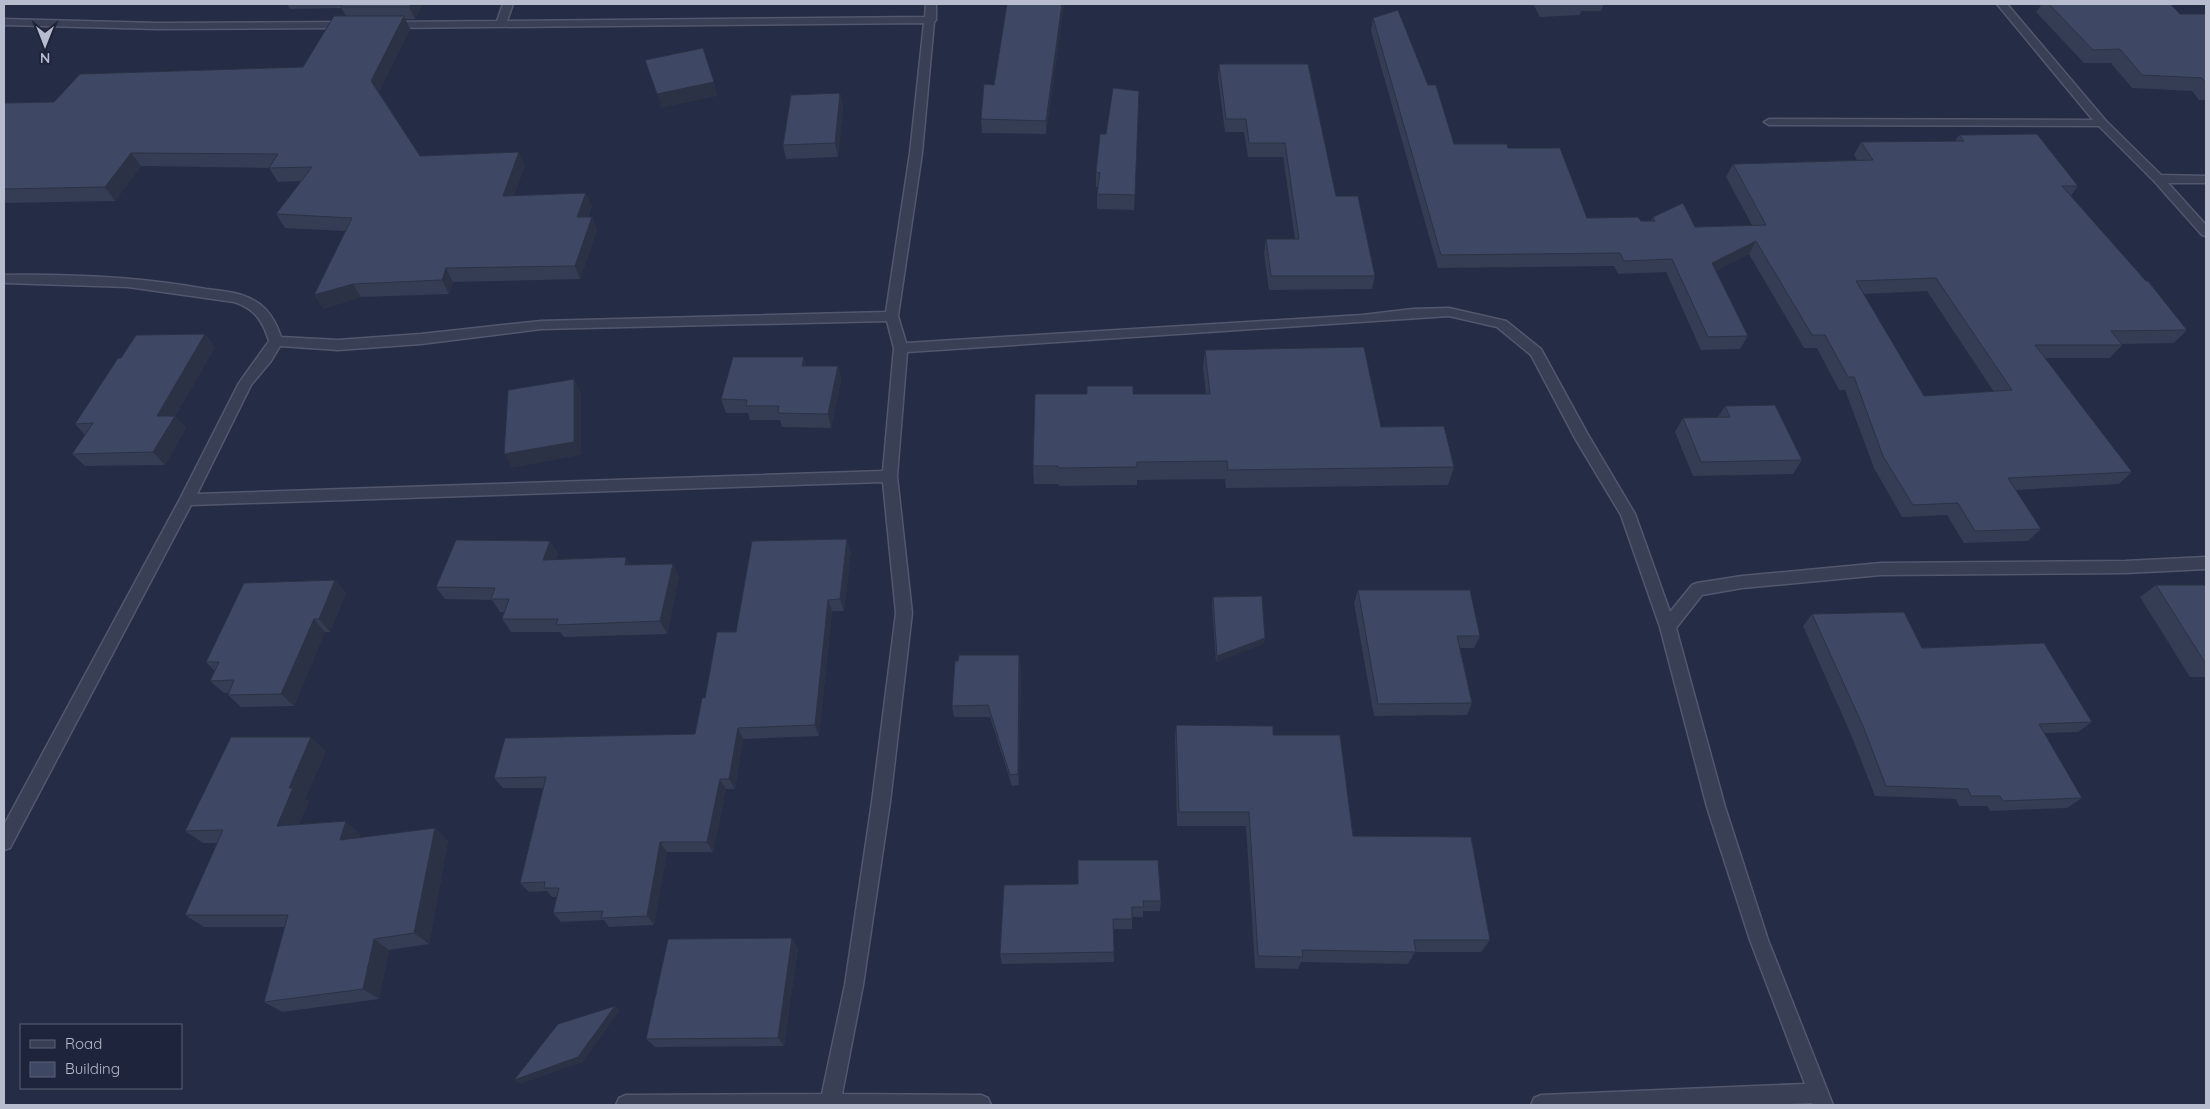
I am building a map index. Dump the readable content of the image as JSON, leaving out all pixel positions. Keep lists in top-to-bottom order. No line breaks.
{"legend":["Road","Building"],"north":"bottom"}
